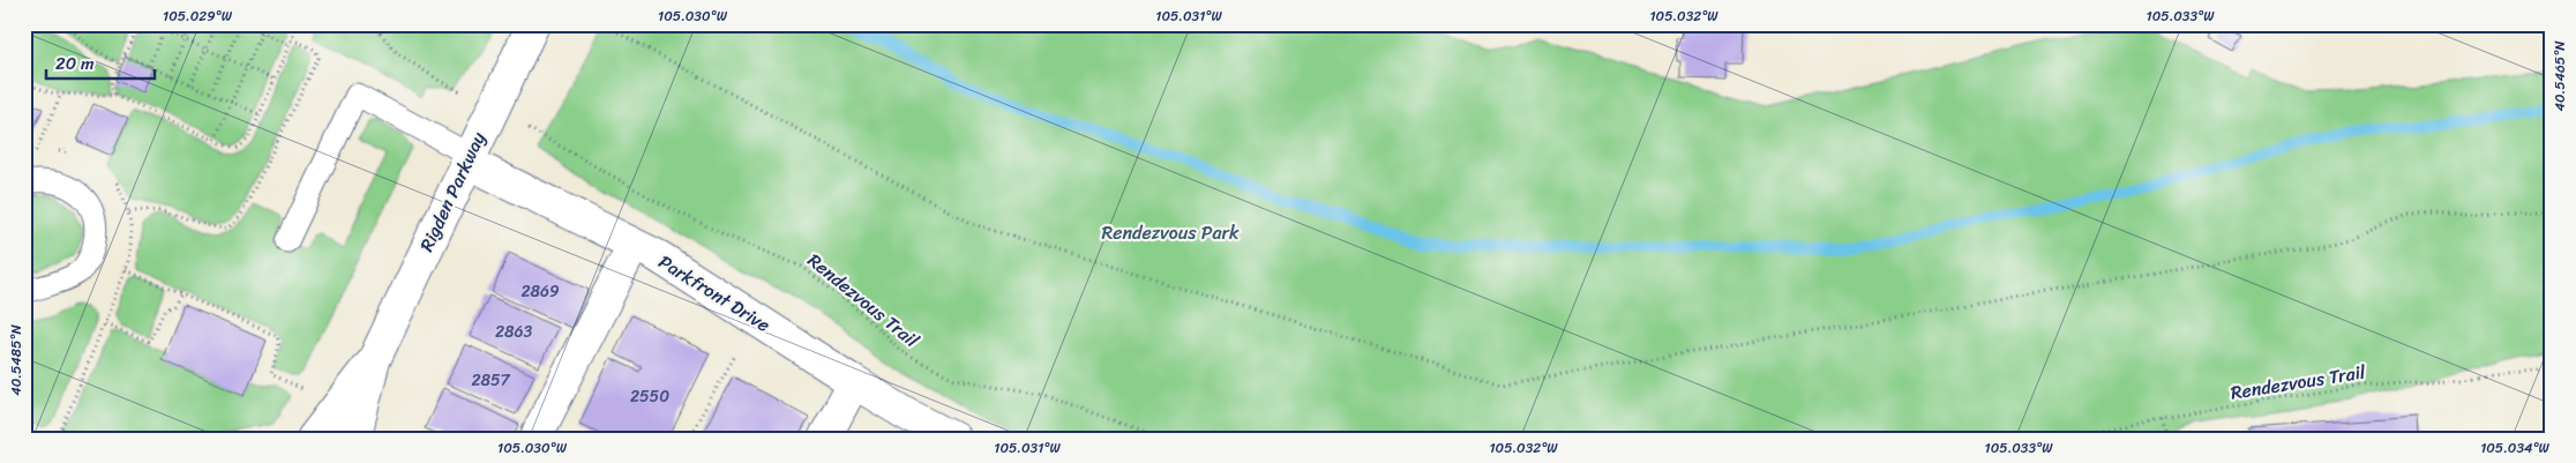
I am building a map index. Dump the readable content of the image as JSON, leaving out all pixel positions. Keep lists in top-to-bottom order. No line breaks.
{"streets":{"street":["Rigden Parkway","Parkfront Drive"],"path":["Rendezvous Trail"]},"crossings":[["Rigden Parkway","Parkfront Drive"]],"parks":["Rendezvous Park"],"house_numbers":["2869","2863","2857","2550"],"scale_bar":"20 m","coordinates":["105.029°W","105.030°W","105.031°W","105.032°W","105.033°W","40.5465°N","40.5485°N","105.034°W"]}
